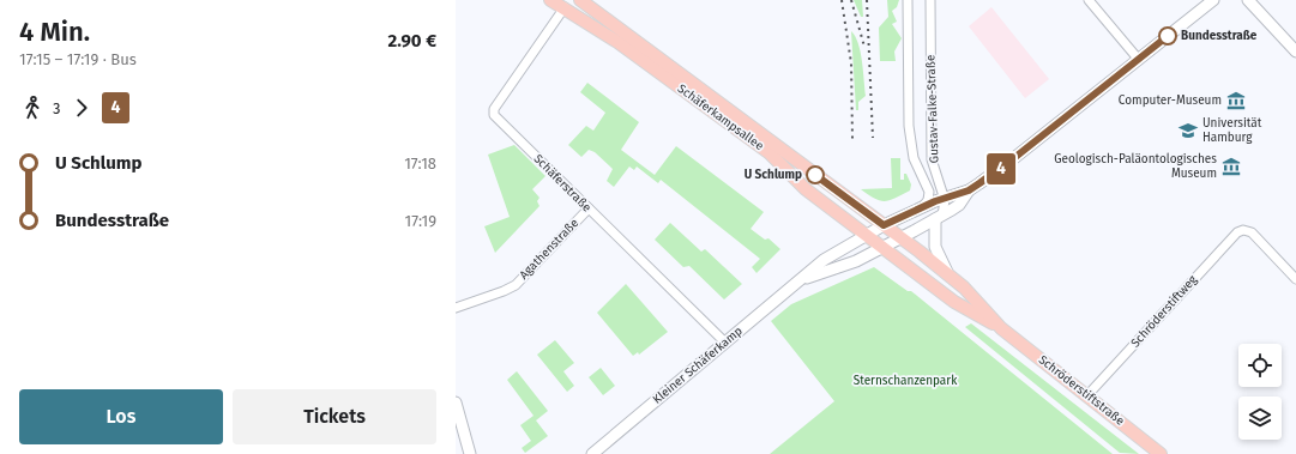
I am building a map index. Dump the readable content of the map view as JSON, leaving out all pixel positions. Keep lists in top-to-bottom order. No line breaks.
{"streets":{"main road":["Schäferkampsallee","Kleiner Schäferkamp","Schröderstiftstraße"],"street":["Gustav-Falke-Straße","Schäferstraße","Agathenstraße","Schröderstiftweg"]},"crossings":[["Gustav-Falke-Straße","Kleiner Schäferkamp"],["Schäferkampsallee","Schäferstraße"],["Schäferkampsallee","Kleiner Schäferkamp"],["Schäferkampsallee","Schröderstiftstraße"],["Schäferstraße","Agathenstraße"],["Schäferstraße","Kleiner Schäferkamp"],["Schröderstiftweg","Schröderstiftstraße"],["Kleiner Schäferkamp","Schröderstiftstraße"]],"parks":["Sternschanzenpark"],"places":{"other":["Bundesstraße","U Schlump"],"museum":["Computer-Museum","Geologisch-Paläontologisches Museum"],"school or university":["Universität Hamburg"]},"lines":["bus line 4"],"page":{"heading":["4 Min.","17:15 – 17:19 · Bus","2.90 €"],"on_map":"4","legs":["3","4"],"list":[{"name":"U Schlump","value":"17:18"},{"name":"Bundesstraße","value":"17:19"}],"buttons":["Los","Tickets"]}}
